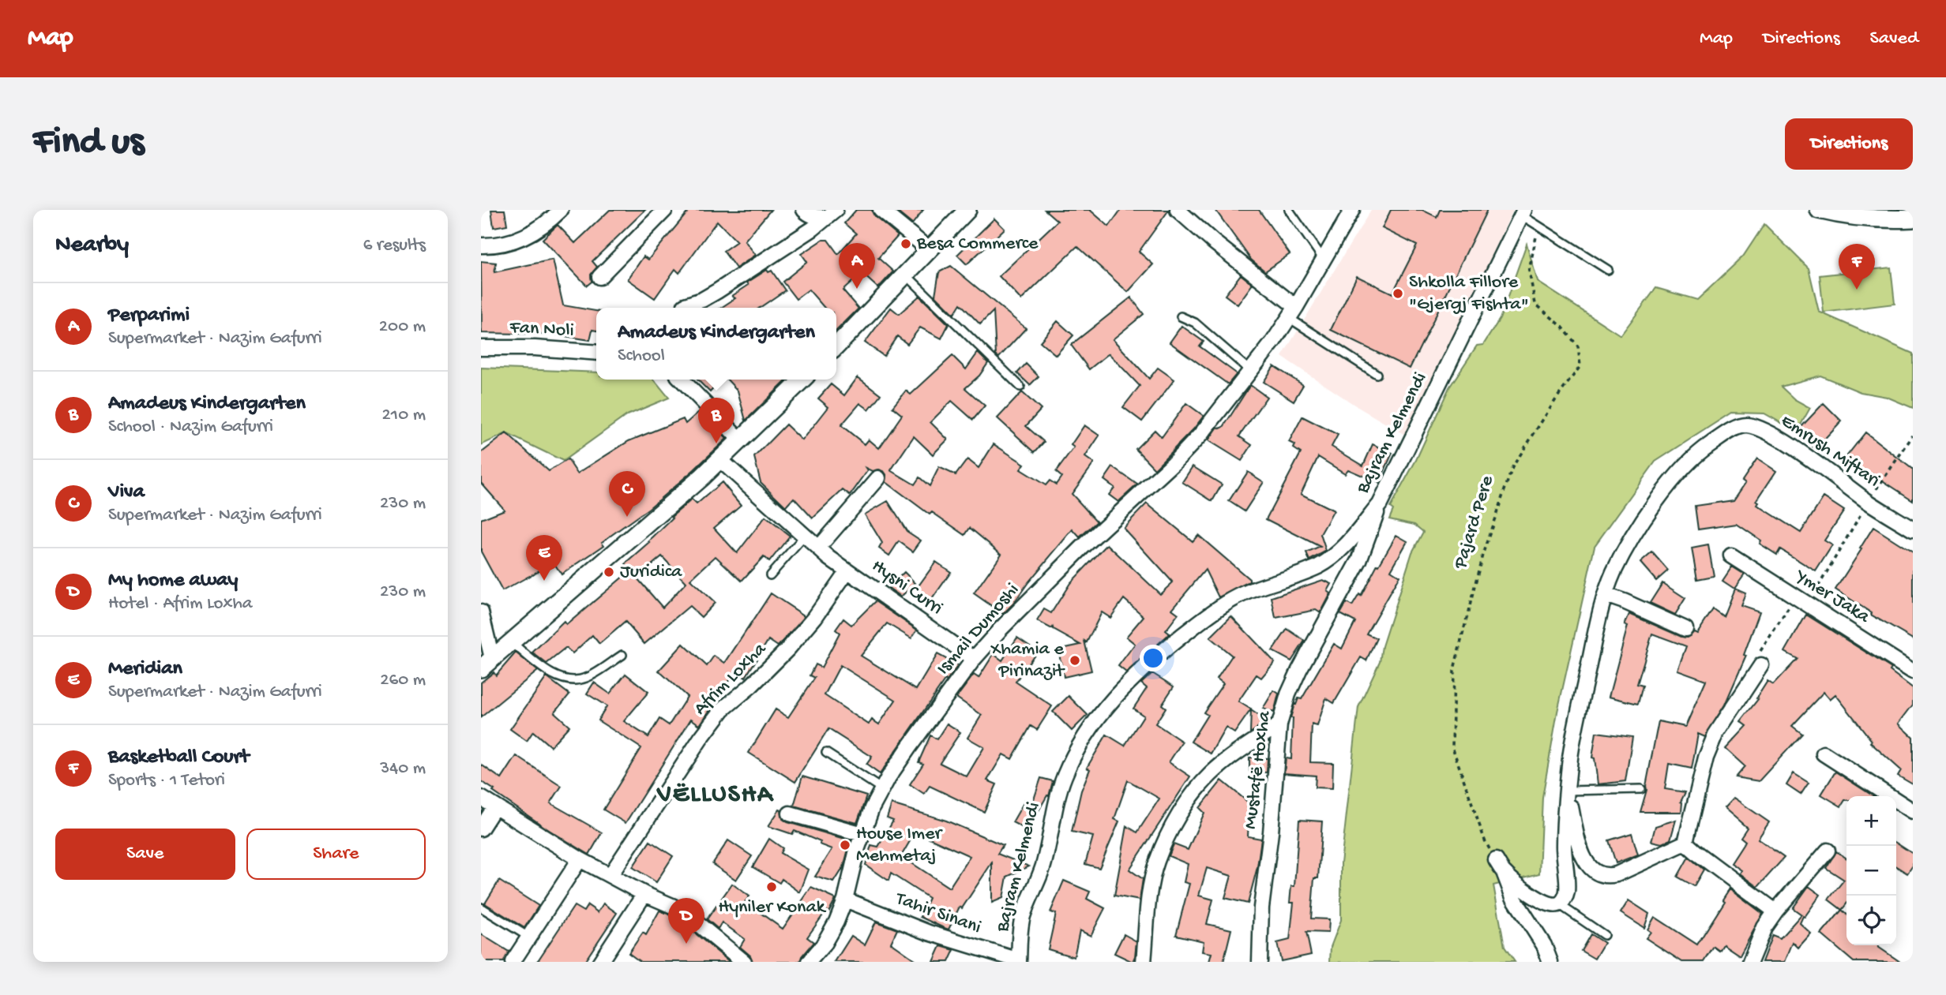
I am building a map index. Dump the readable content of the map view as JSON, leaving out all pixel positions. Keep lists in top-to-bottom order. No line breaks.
{"streets":{"street":["Fan Noli","Bajram Kelmendi","Emrush Miftari","Hysni Curri","Ymer Jaka","Ismail Dumoshi","Afrim Loxha","Mustafë Hoxha","Tahir Sinani"],"path":["Pajard Pere"]},"crossings":[["Bajram Kelmendi","Mustafë Hoxha"],["Bajram Kelmendi","Tahir Sinani"],["Hysni Curri","Ismail Dumoshi"],["Hysni Curri","Afrim Loxha"],["Ismail Dumoshi","Tahir Sinani"]],"districts":["VËLLUSHA"],"places":["Besa Commerce","Shkolla Fillore \"Gjergj Fishta\"","Juridica","Xhamia e Pirinazit","House Imer Mehmetaj","Hyniler Konak"],"page":{"header":"Map","nav":["Map","Directions","Saved"],"buttons":["Directions",["Save","Share"]],"title":"Find us","heading":["Nearby","6 results"],"pins":["A","F","B","C","E","D"],"list":[{"mark":"A","name":"Perparimi","note":"Supermarket · Nazim Gafurri","value":"200 m"},{"mark":"B","name":"Amadeus Kindergarten","note":"School · Nazim Gafurri","value":"210 m"},{"mark":"C","name":"Viva","note":"Supermarket · Nazim Gafurri","value":"230 m"},{"mark":"D","name":"My home away","note":"Hotel · Afrim Loxha","value":"230 m"},{"mark":"E","name":"Meridian","note":"Supermarket · Nazim Gafurri","value":"260 m"},{"mark":"F","name":"Basketball Court","note":"Sports · 1 Tetori","value":"340 m"}],"popup":["Amadeus Kindergarten","School"],"map_buttons":["+","−"]}}
